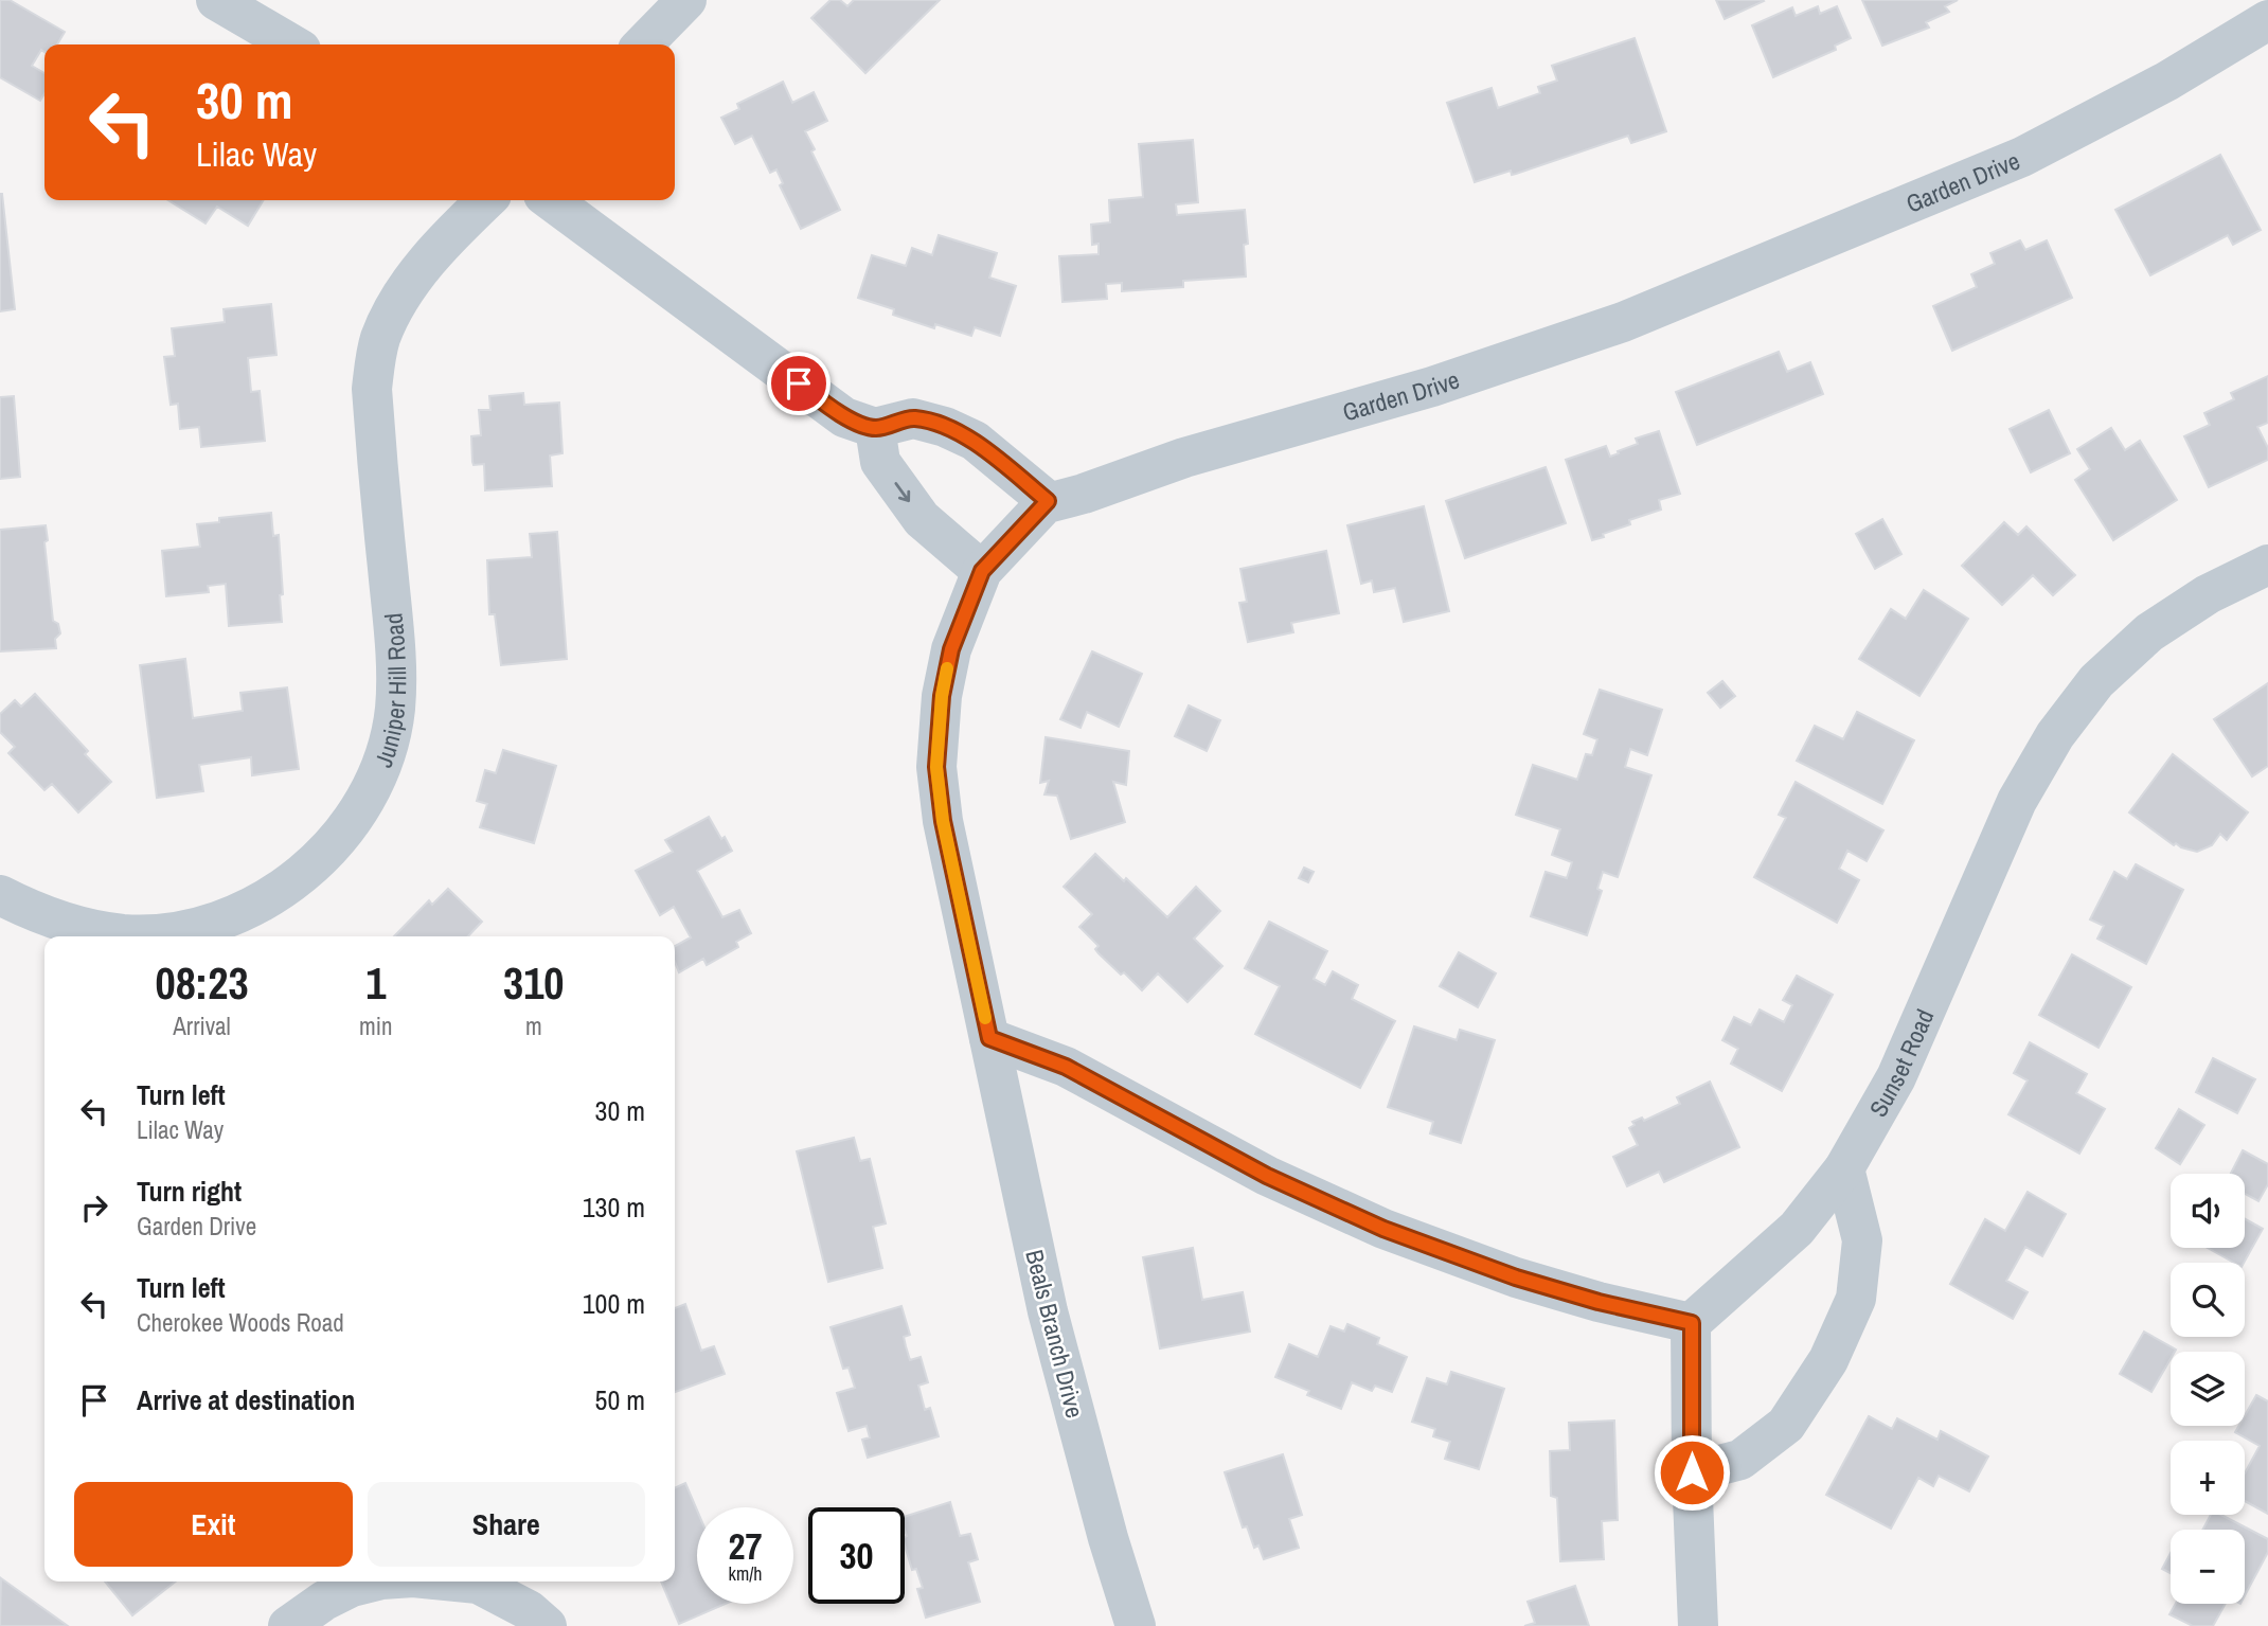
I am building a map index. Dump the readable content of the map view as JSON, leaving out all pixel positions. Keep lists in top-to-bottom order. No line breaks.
{"streets":{"street":["Garden Drive","Juniper Hill Road","Sunset Road","Beals Branch Drive"]},"page":{"turn":["30 m","Lilac Way"],"eta":["08:23","Arrival","1","min","310","m"],"list":[{"name":"Turn left","note":"Lilac Way","value":"30 m"},{"name":"Turn right","note":"Garden Drive","value":"130 m"},{"name":"Turn left","note":"Cherokee Woods Road","value":"100 m"},{"name":"Arrive at destination","value":"50 m"}],"map_buttons":["+","−"],"buttons":["Exit","Share"],"speed":"27 km/h","limit":"30"}}
